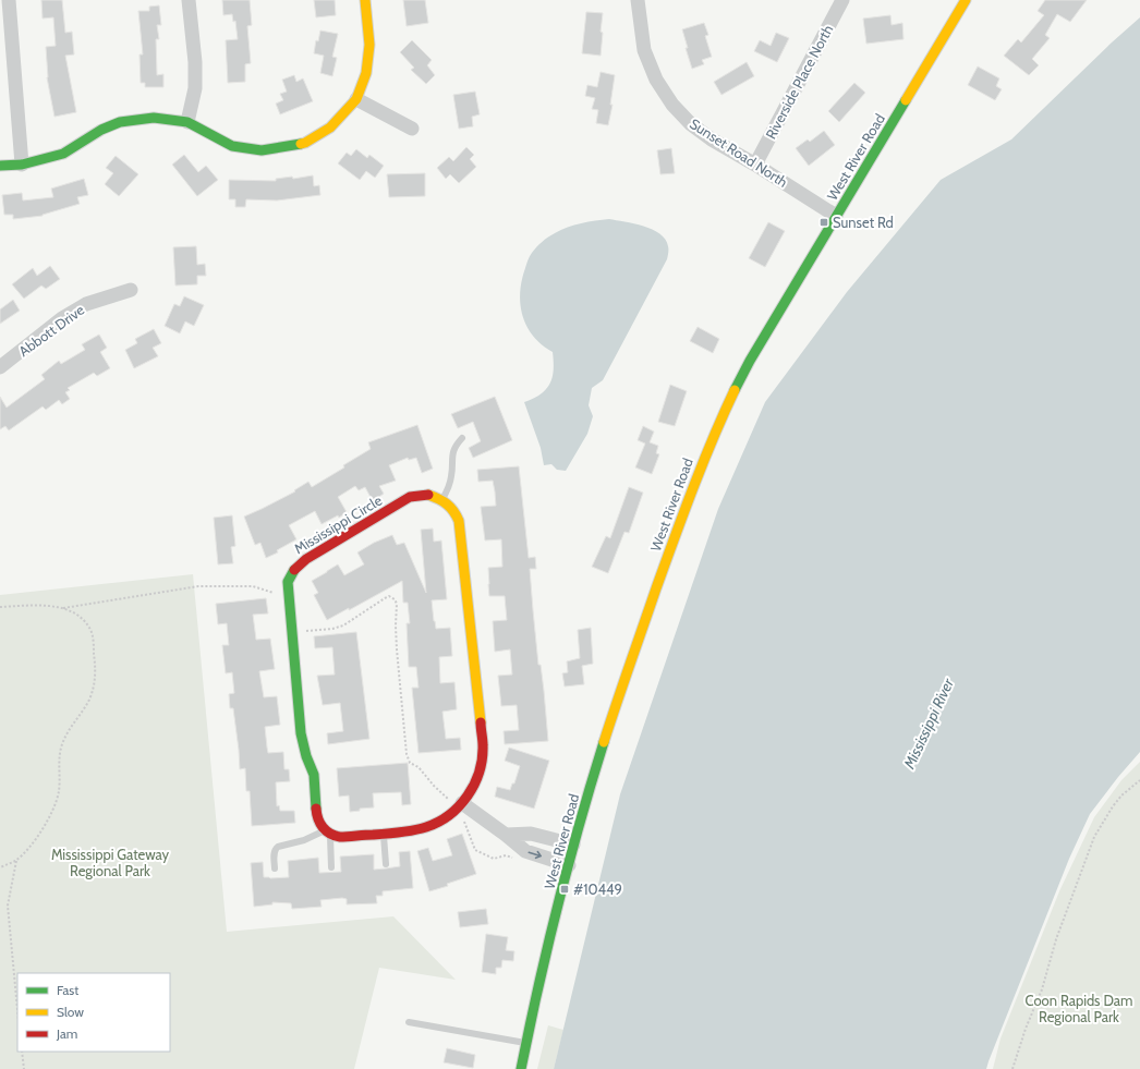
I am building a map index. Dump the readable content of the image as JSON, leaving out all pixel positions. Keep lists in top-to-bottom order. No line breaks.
{"streets":{"street":["Riverside Place North","Sunset Road North","West River Road","Abbott Drive","Mississippi Circle"]},"crossings":[["Riverside Place North","Sunset Road North"],["Sunset Road North","West River Road"]],"water":["Mississippi River"],"parks":["Mississippi Gateway Regional Park","Coon Rapids Dam Regional Park"],"places":{"transit":["Sunset Rd","#10449"]},"legend":["Fast","Slow","Jam"]}
